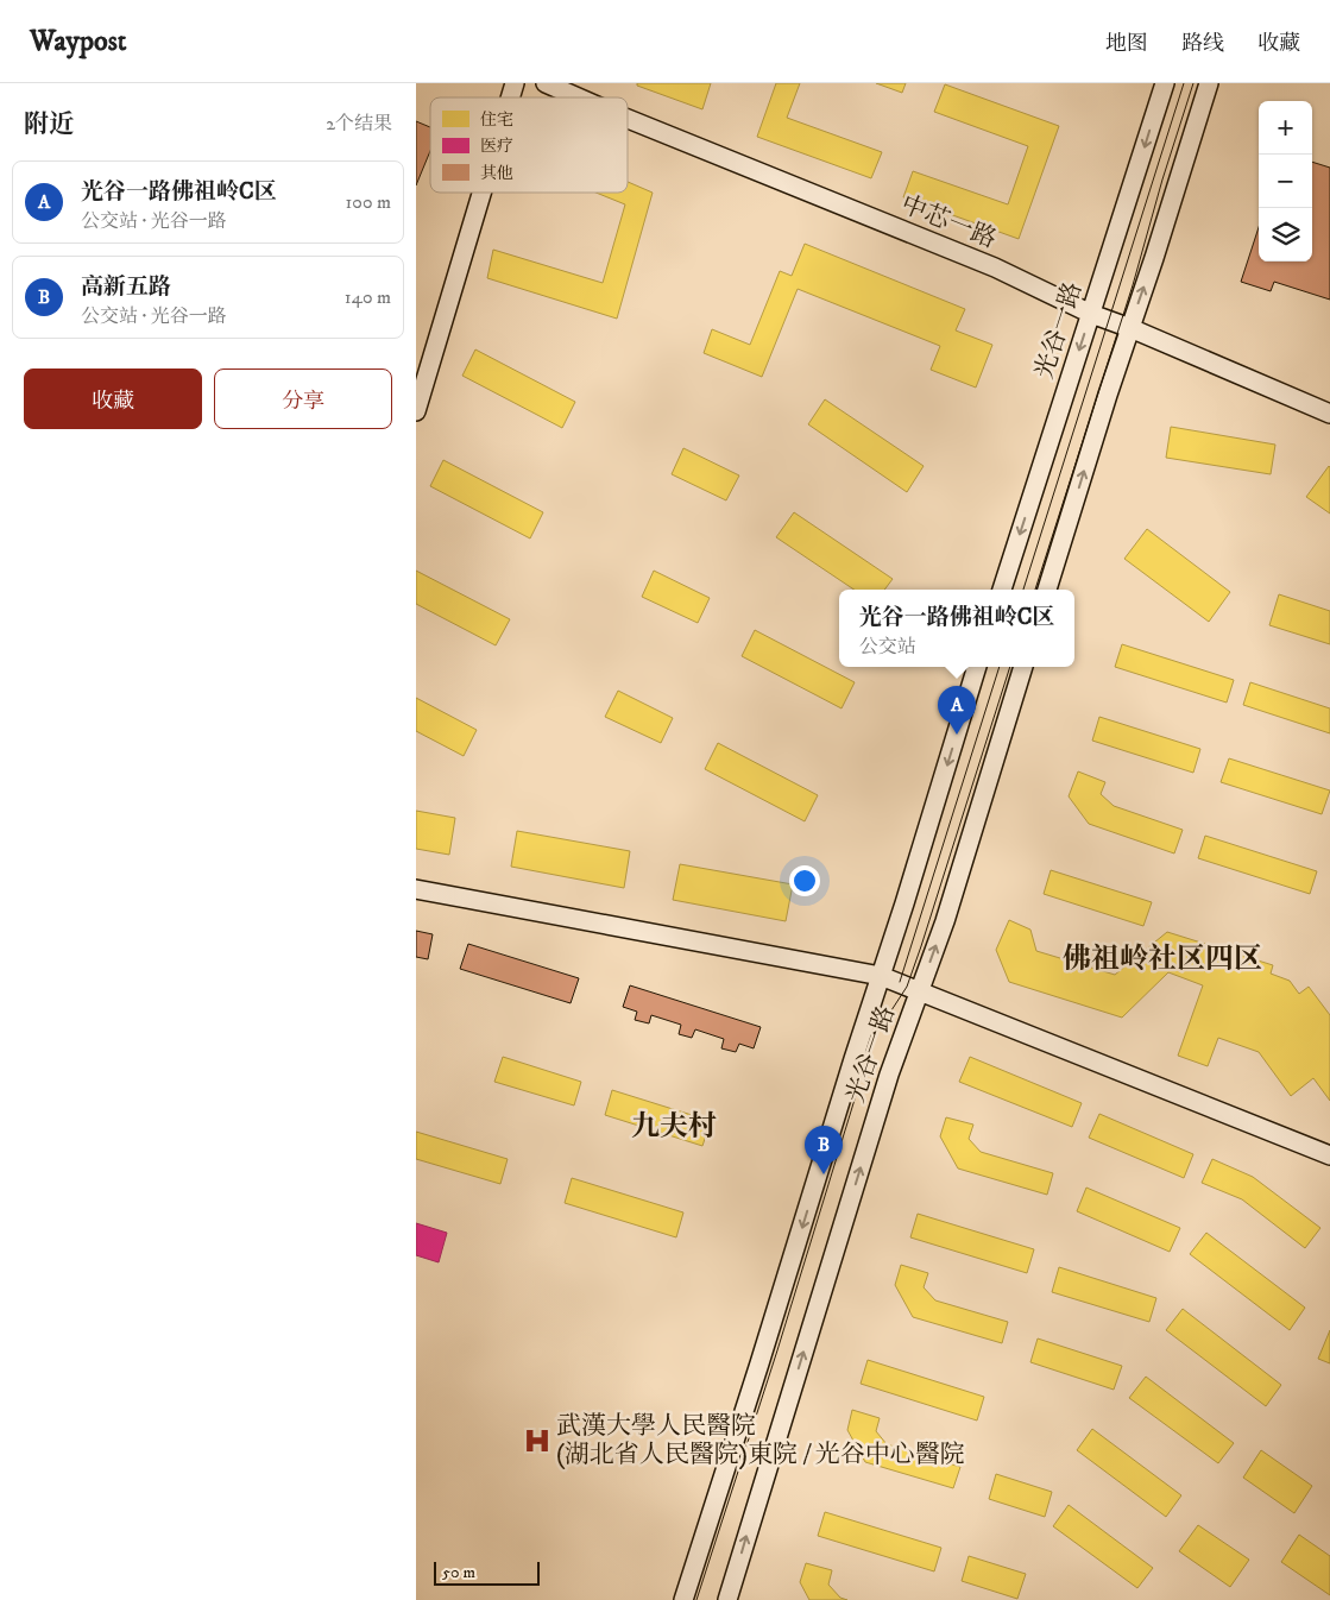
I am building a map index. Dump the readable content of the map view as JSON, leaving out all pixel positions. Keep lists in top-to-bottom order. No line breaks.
{"streets":{"main road":["中芯一路","光谷一路"]},"crossings":[["中芯一路","光谷一路"]],"districts":["佛祖岭社区四区","九夫村"],"places":{"hospital":["武漢大學人民醫院 (湖北省人民醫院)東院 / 光谷中心醫院"]},"legend":["住宅","医疗","其他"],"scale_bar":"50 m","page":{"header":"Waypost","nav":["地图","路线","收藏"],"heading":["附近","2个结果"],"map_buttons":["+","−"],"list":[{"mark":"A","name":"光谷一路佛祖岭C区","note":"公交站 · 光谷一路","value":"100 m"},{"mark":"B","name":"高新五路","note":"公交站 · 光谷一路","value":"140 m"}],"buttons":["收藏","分享"],"popup":["光谷一路佛祖岭C区","公交站"],"pins":["A","B"],"scale":"50 m"}}
